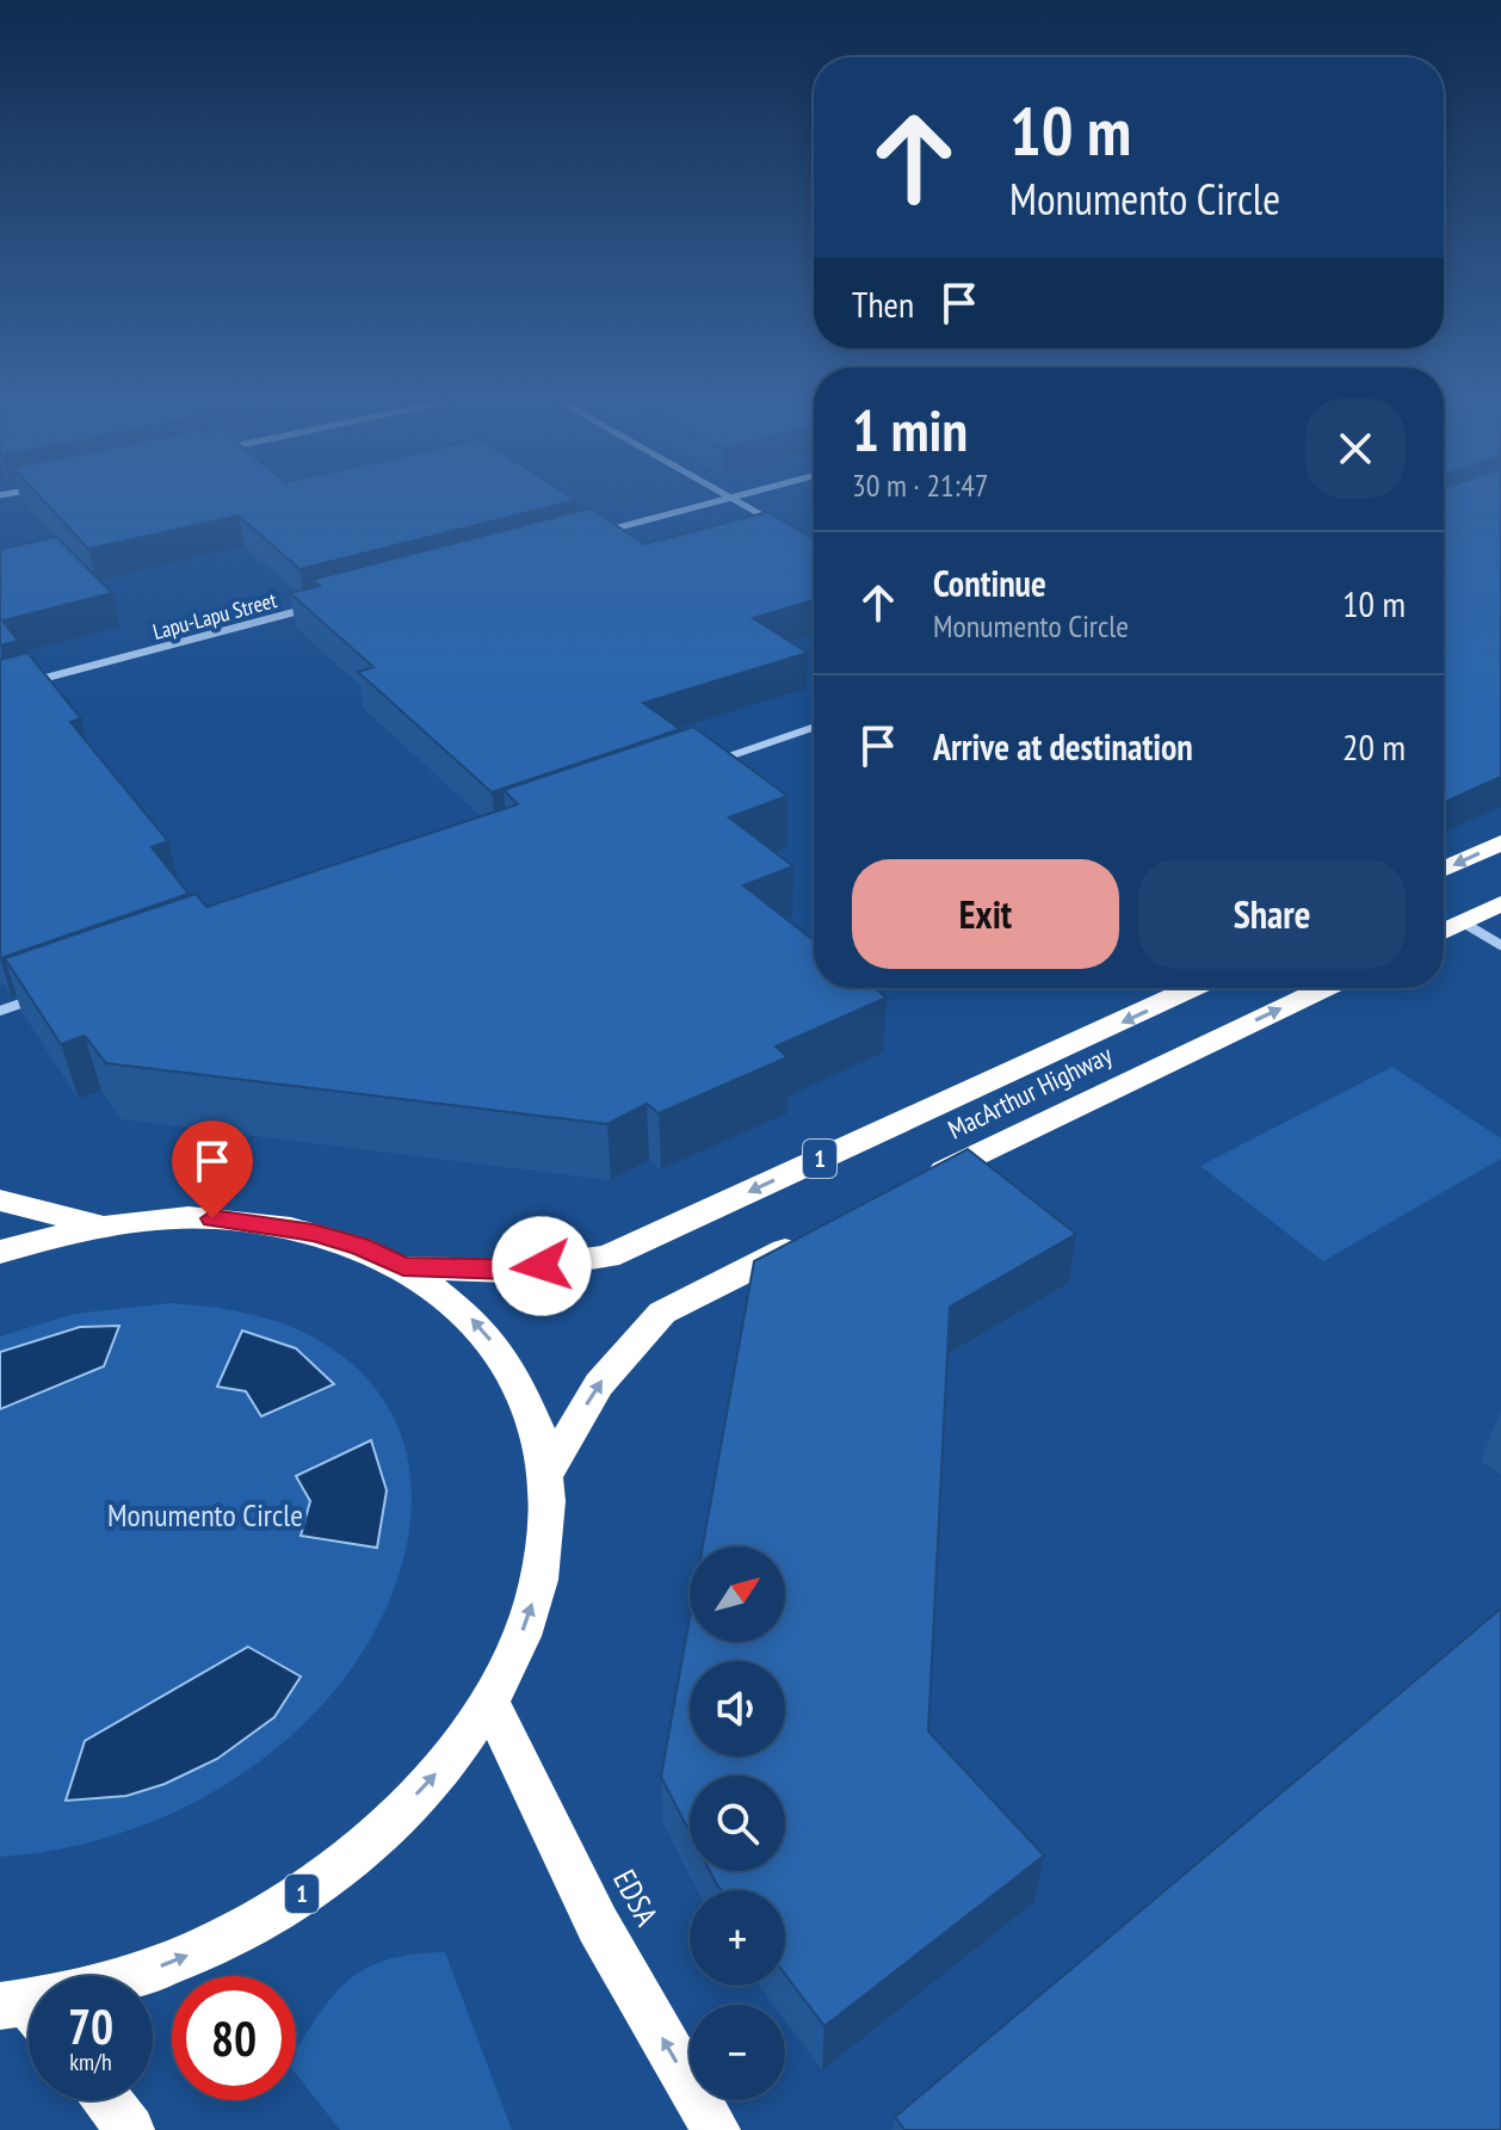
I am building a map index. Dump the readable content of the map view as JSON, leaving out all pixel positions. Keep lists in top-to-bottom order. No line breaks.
{"streets":{"highway":["MacArthur Highway","1","EDSA"],"street":["Lapu-Lapu Street"]},"crossings":[["MacArthur Highway","1"],["1","EDSA"]],"one_way":["EDSA"],"parks":["Monumento Circle"],"north":"top right","page":{"turn":["10 m","Monumento Circle"],"then":"Then","heading":["1 min","30 m · 21:47"],"list":[{"name":"Continue","note":"Monumento Circle","value":"10 m"},{"name":"Arrive at destination","value":"20 m"}],"buttons":["Exit","Share"],"map_buttons":["+","−"],"speed":"70 km/h","limit":"80"}}
